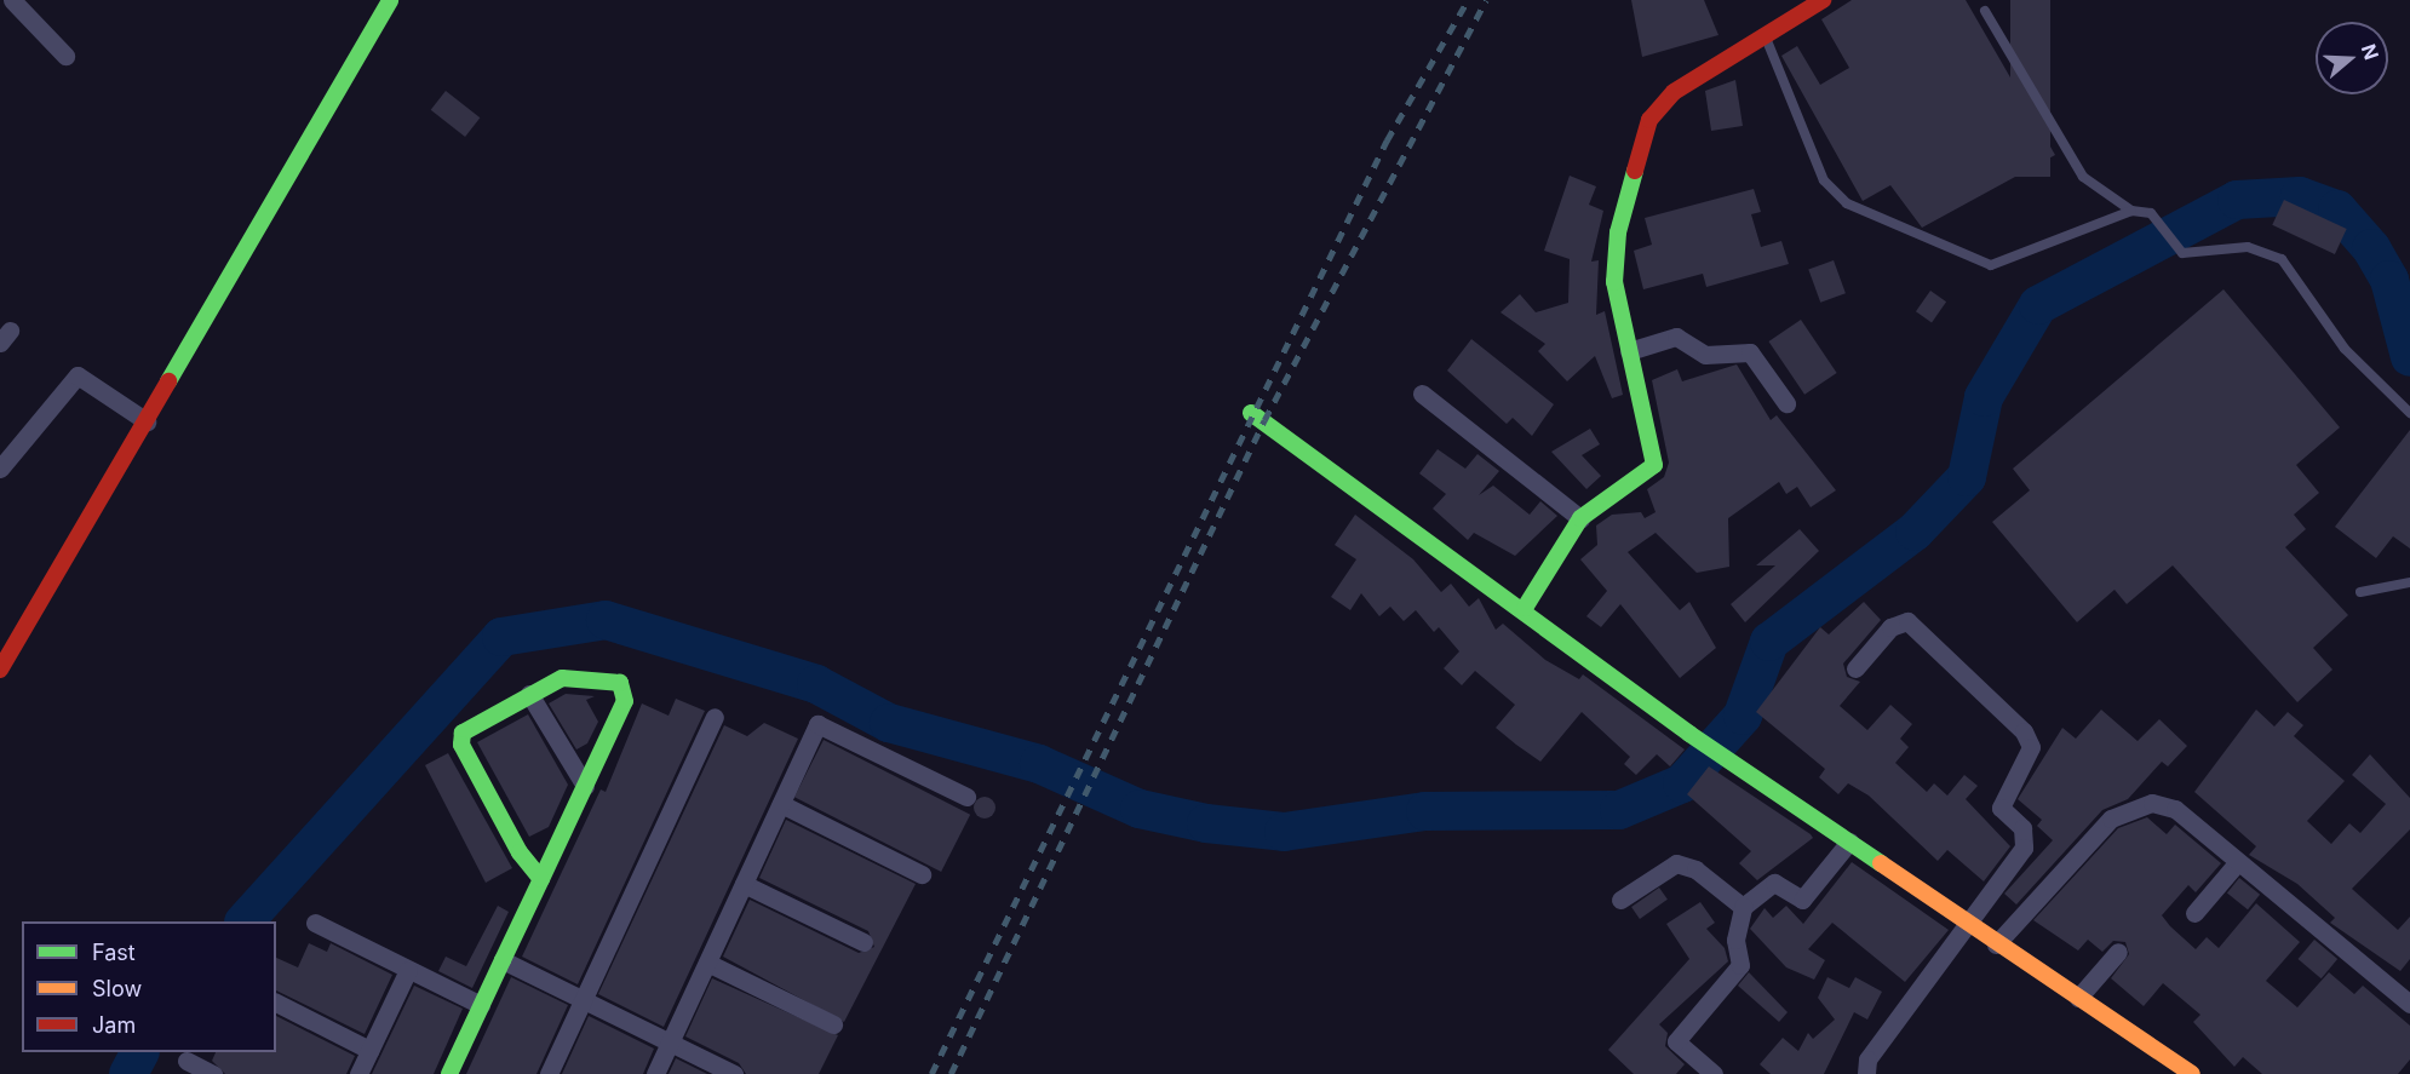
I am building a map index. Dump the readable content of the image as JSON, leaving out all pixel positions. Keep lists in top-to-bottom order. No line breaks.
{"legend":["Fast","Slow","Jam"],"north":"right"}
